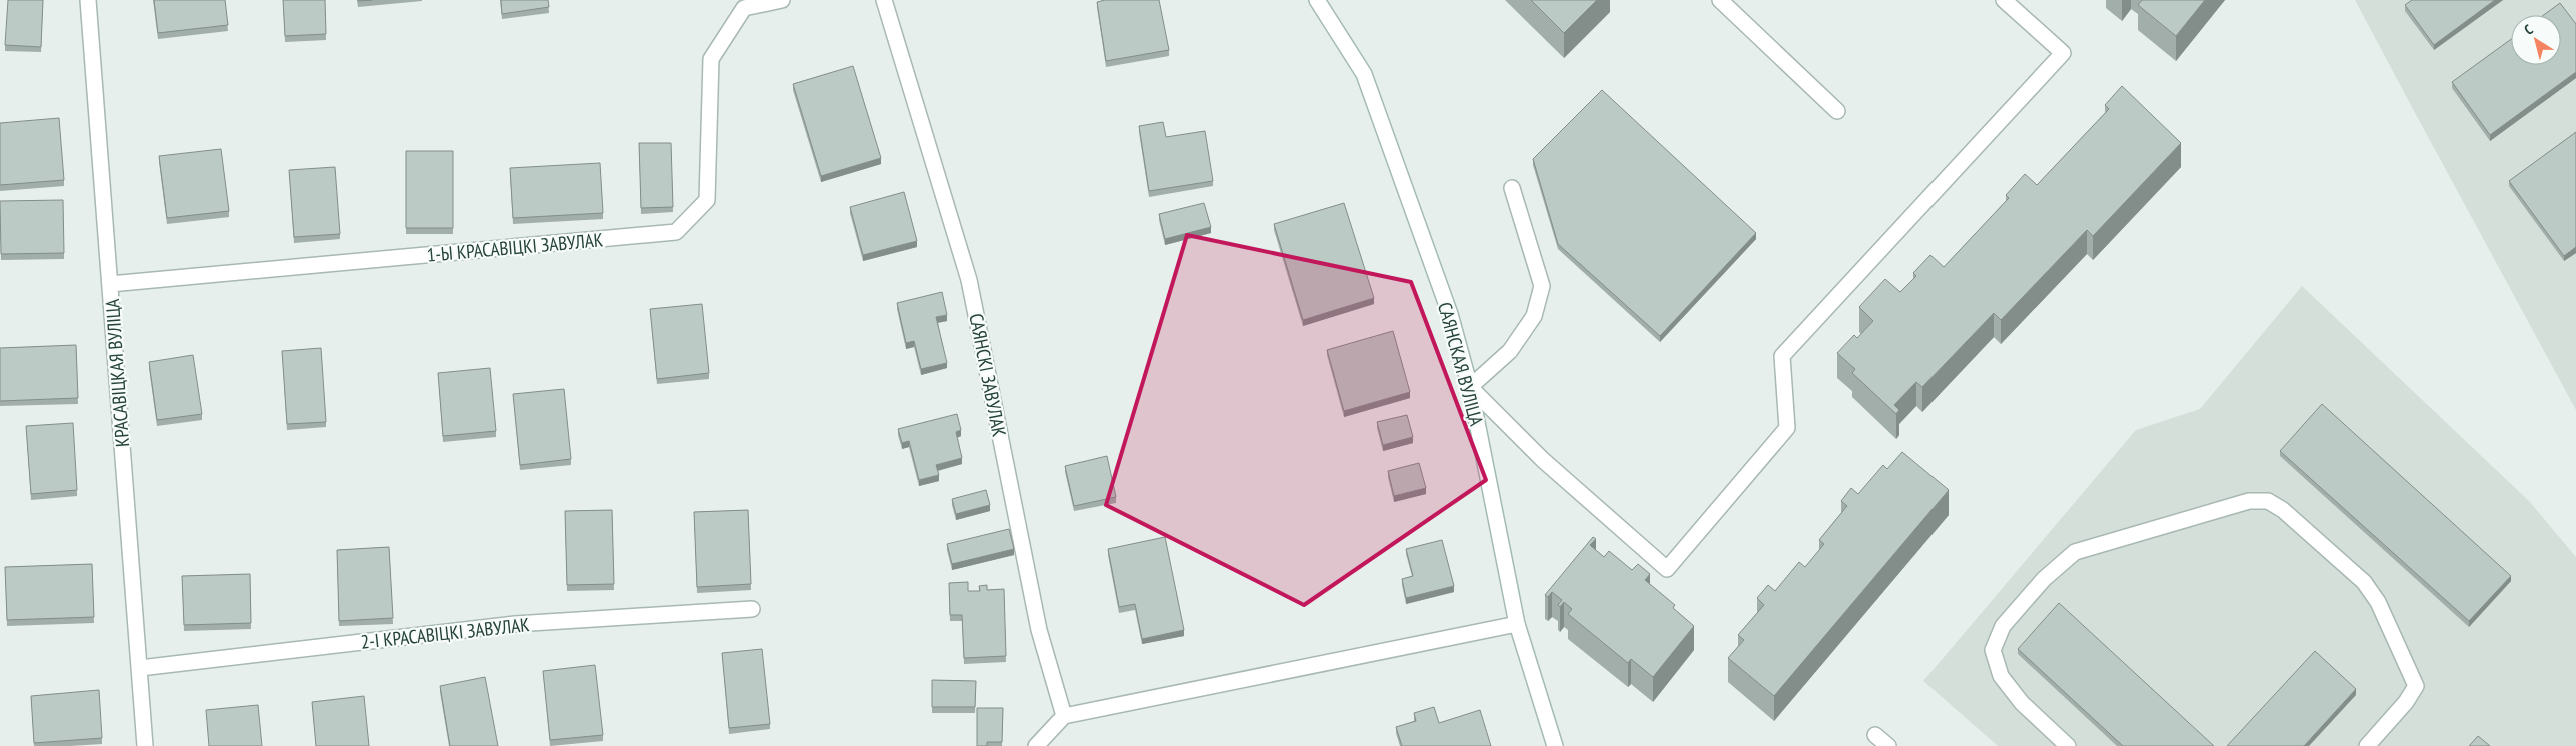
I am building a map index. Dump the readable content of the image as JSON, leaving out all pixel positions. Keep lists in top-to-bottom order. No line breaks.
{"streets":{"street":["1-Ы КРАСАВІЦКІ ЗАВУЛАК","САЯНСКАЯ ВУЛІЦА","КРАСАВІЦКАЯ ВУЛІЦА","САЯНСКІ ЗАВУЛАК","2-І КРАСАВІЦКІ ЗАВУЛАК"]},"crossings":[["1-Ы КРАСАВІЦКІ ЗАВУЛАК","КРАСАВІЦКАЯ ВУЛІЦА"],["КРАСАВІЦКАЯ ВУЛІЦА","2-І КРАСАВІЦКІ ЗАВУЛАК"]],"north":"top left"}
